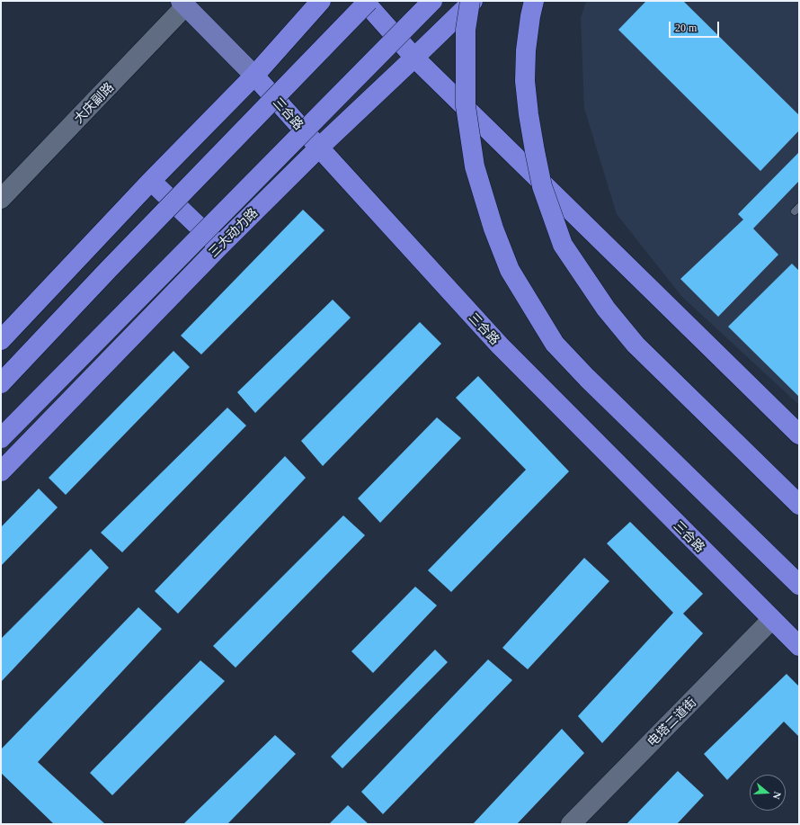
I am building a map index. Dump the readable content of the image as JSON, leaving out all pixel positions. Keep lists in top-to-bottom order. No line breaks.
{"streets":{"highway":["三合路","三大动力路"],"street":["大庆副路","电塔二道街"]},"crossings":[["大庆副路","三合路"],["三合路","三大动力路"],["三合路","电塔二道街"]],"scale_bar":"20 m","north":"right"}
